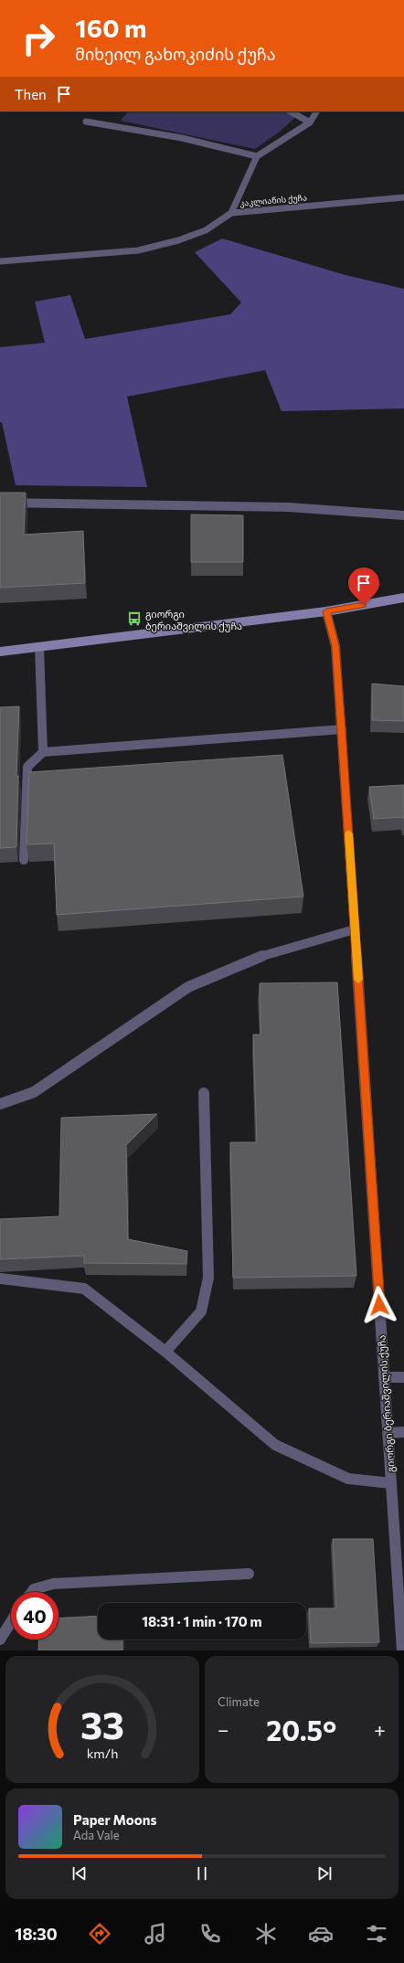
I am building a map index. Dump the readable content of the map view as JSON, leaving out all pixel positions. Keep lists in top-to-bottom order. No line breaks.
{"streets":{"street":["კაკლიანის ქუჩა","გიორგი ბერიაშვილის ქუჩა"]},"places":{"bus stop":["გიორგი ბერიაშვილის ქუჩა"]},"page":{"turn":["160 m","მიხეილ გახოკიძის ქუჩა"],"then":"Then","limit":"40","trip":"18:31 · 1 min · 170 m","tile":"Climate","heat":["−","20.5°","+"],"song":["Paper Moons","Ada Vale"],"tabs":"18:30","gauge":["33","km/h"]}}
